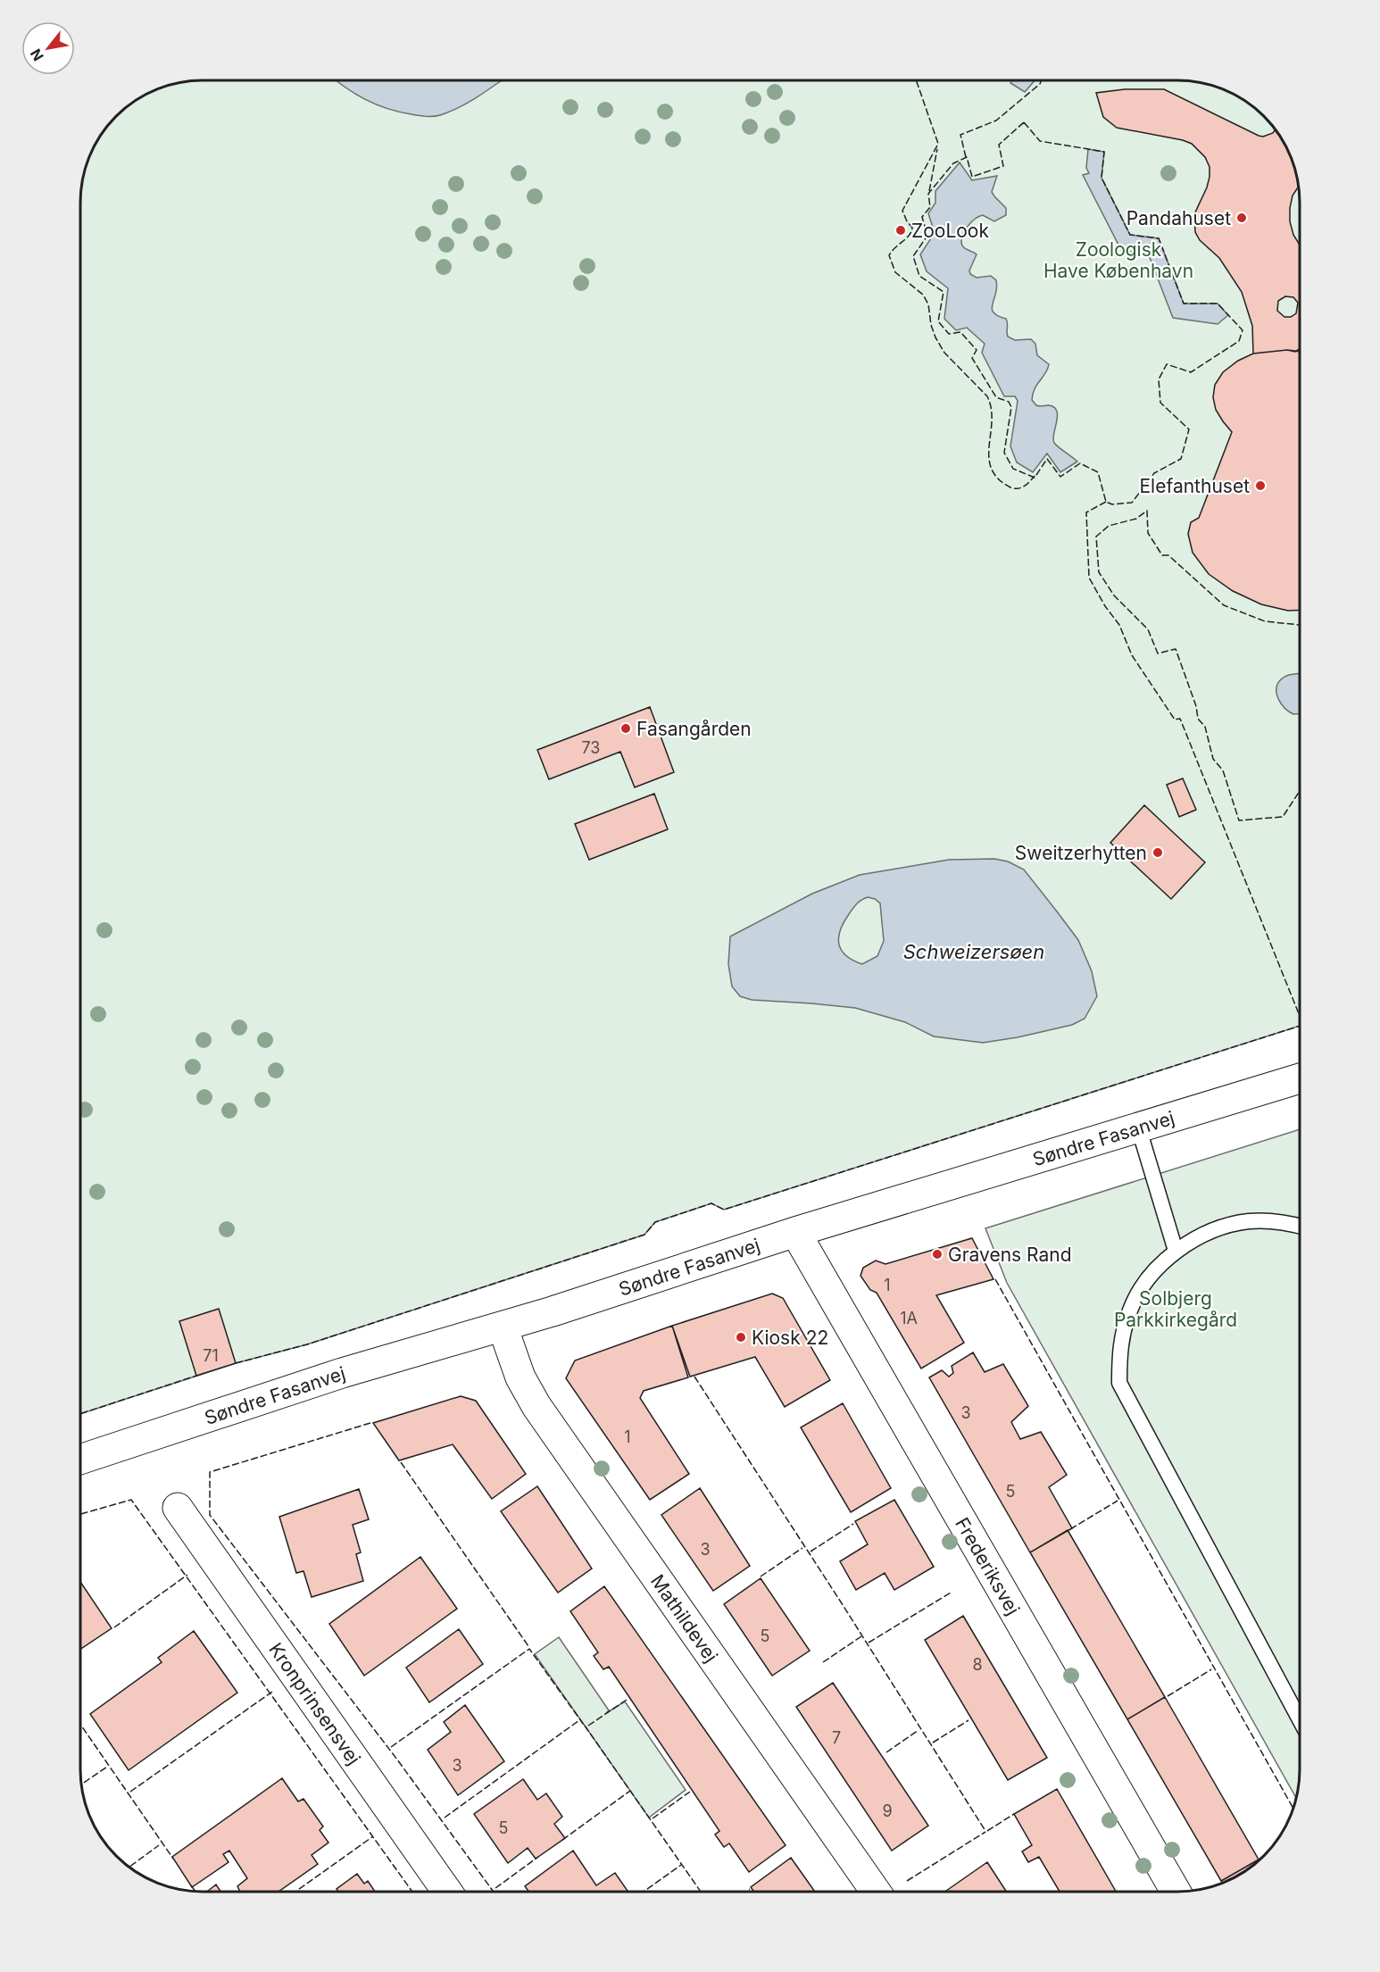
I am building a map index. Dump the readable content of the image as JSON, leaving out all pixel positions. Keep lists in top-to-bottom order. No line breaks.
{"streets":{"street":["Søndre Fasanvej","Frederiksvej","Mathildevej","Kronprinsensvej"]},"crossings":[["Søndre Fasanvej","Frederiksvej"],["Søndre Fasanvej","Mathildevej"]],"water":["Schweizersøen"],"parks":["Zoologisk Have København","Solbjerg Parkkirkegård"],"places":["Pandahuset","ZooLook","Elefanthuset","Fasangården","Sweitzerhytten","Gravens Rand","Kiosk 22"],"house_numbers":["73","1","1A","71","3","1","5","3","5","8","7","3","9","5"],"north":"bottom left"}
